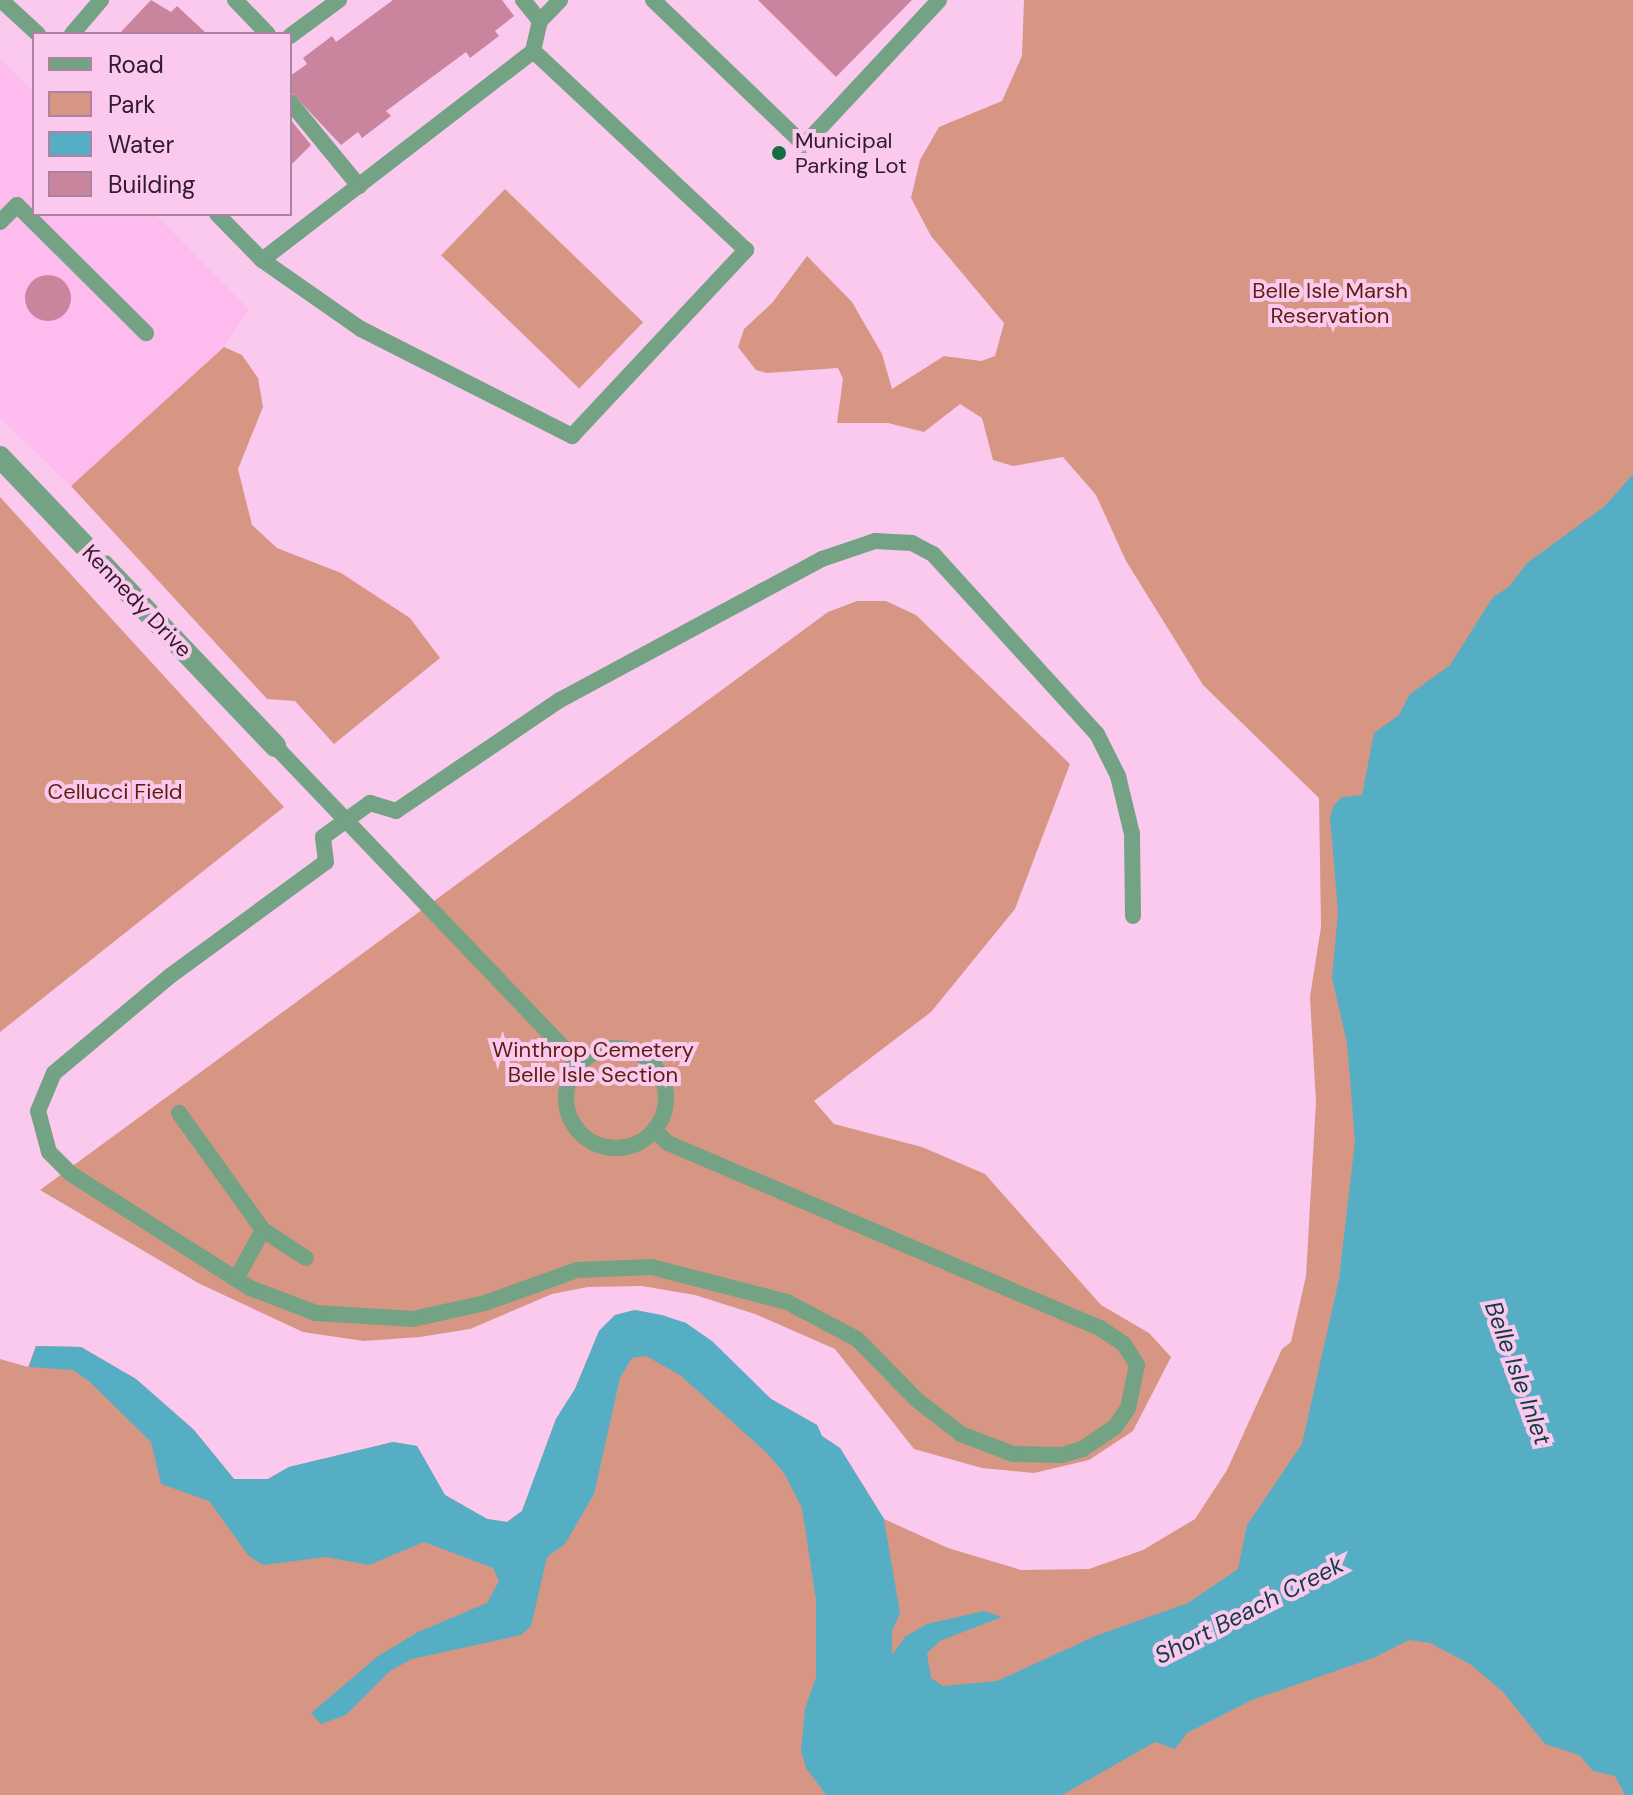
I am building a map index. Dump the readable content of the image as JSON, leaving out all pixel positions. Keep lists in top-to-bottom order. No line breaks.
{"streets":{"street":["Kennedy Drive"]},"water":["Belle Isle Inlet","Short Beach Creek"],"parks":["Belle Isle Marsh Reservation","Cellucci Field","Winthrop Cemetery Belle Isle Section"],"places":["Municipal Parking Lot"],"legend":["Road","Park","Water","Building"]}
